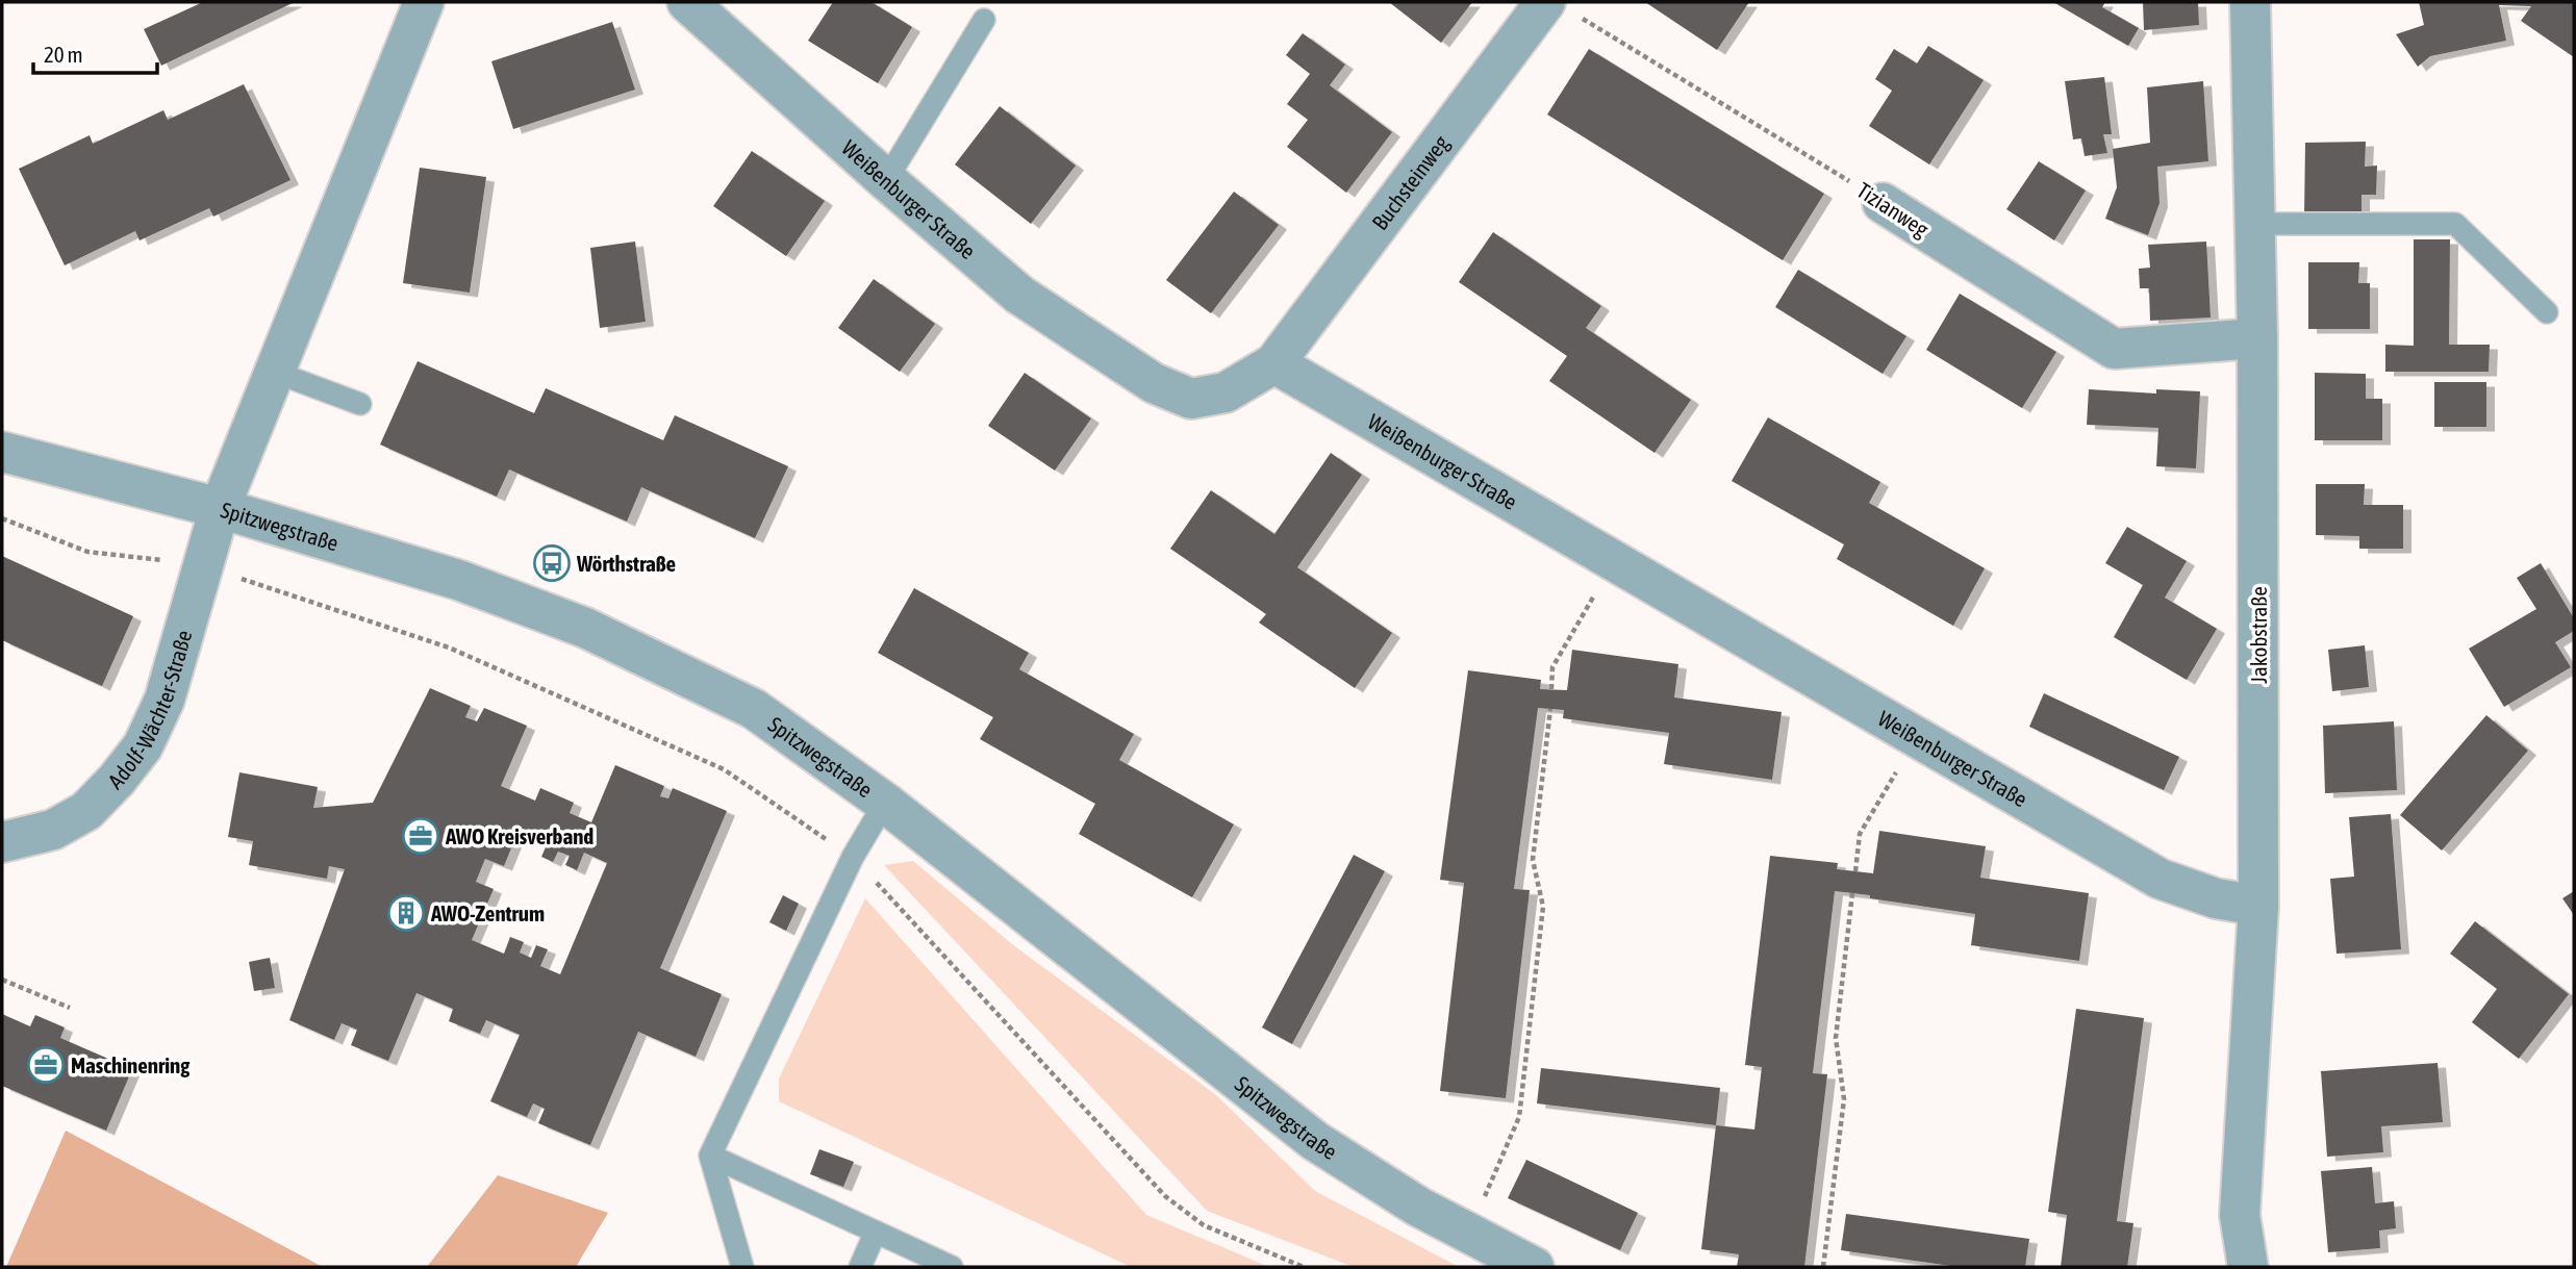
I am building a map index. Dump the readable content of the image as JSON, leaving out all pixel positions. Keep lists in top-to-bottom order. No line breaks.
{"streets":{"street":["Buchsteinweg","Weißenburger Straße","Tizianweg","Spitzwegstraße","Jakobstraße","Adolf-Wächter-Straße"]},"crossings":[["Buchsteinweg","Weißenburger Straße"],["Buchsteinweg","Tizianweg"],["Weißenburger Straße","Jakobstraße"],["Tizianweg","Jakobstraße"],["Spitzwegstraße","Adolf-Wächter-Straße"]],"places":{"bus stop":["Wörthstraße"],"office":["AWO Kreisverband","Maschinenring"],"building":["AWO-Zentrum"]},"scale_bar":"20 m"}
